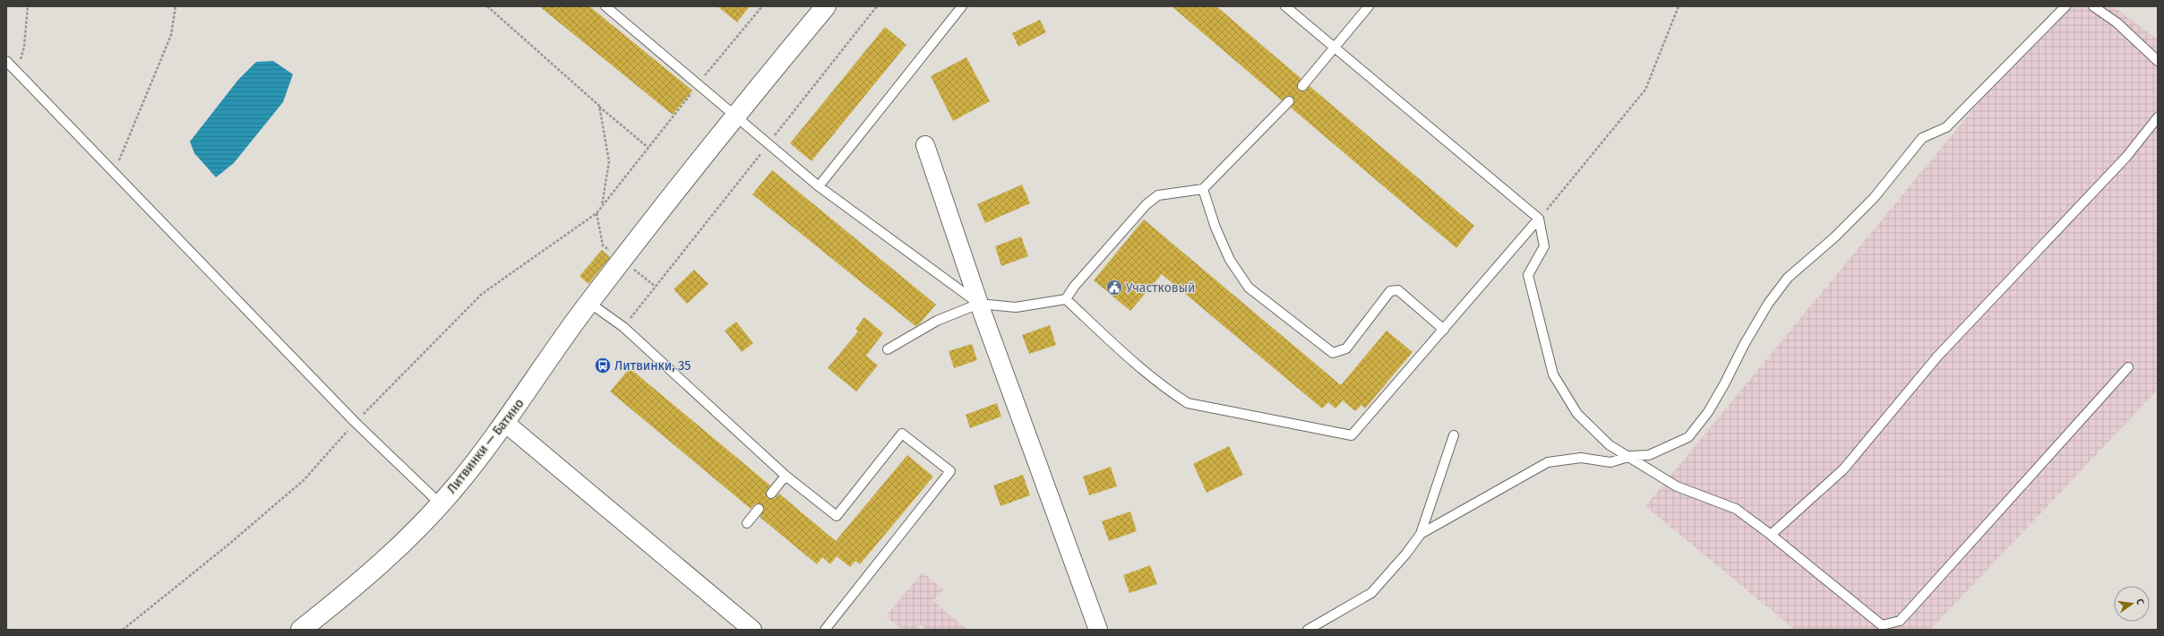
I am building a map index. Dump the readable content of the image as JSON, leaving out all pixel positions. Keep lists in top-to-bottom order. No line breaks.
{"streets":{"street":["Литвинки — Батино"]},"places":{"public building":["Участковый"],"bus stop":["Литвинки, 35"]},"north":"right"}
